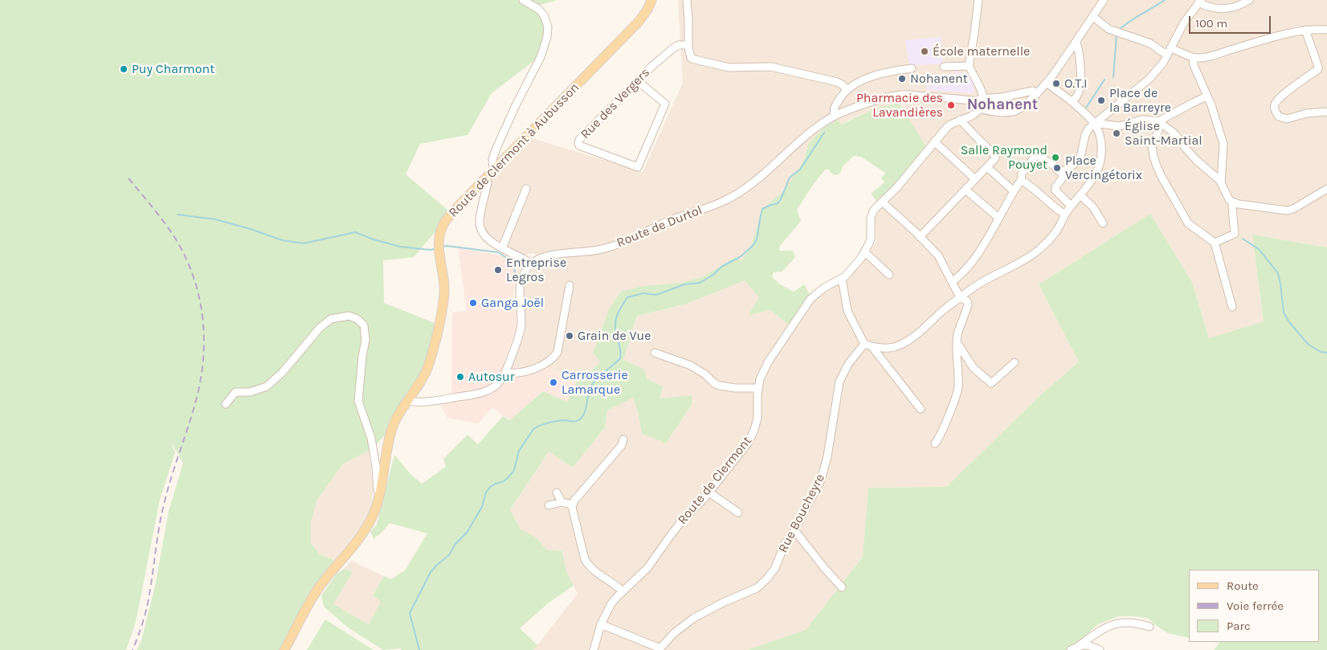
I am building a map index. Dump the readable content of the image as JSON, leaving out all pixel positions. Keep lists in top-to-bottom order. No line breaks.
{"streets":{"main road":["Route de Clermont à Aubusson"],"street":["Rue des Vergers","Route de Durtol","Route de Clermont","Rue Boucheyre"]},"districts":["Nohanent"],"places":["École maternelle","Puy Charmont","Nohanent","O.T.I","Place de la Barreyre","Pharmacie des Lavandières","Église Saint-Martial","Salle Raymond Pouyet","Place Vercingétorix","Entreprise Legros","Ganga Joël","Grain de Vue","Autosur","Carrosserie Lamarque"],"legend":["Route","Voie ferrée","Parc"],"scale_bar":"100 m"}
